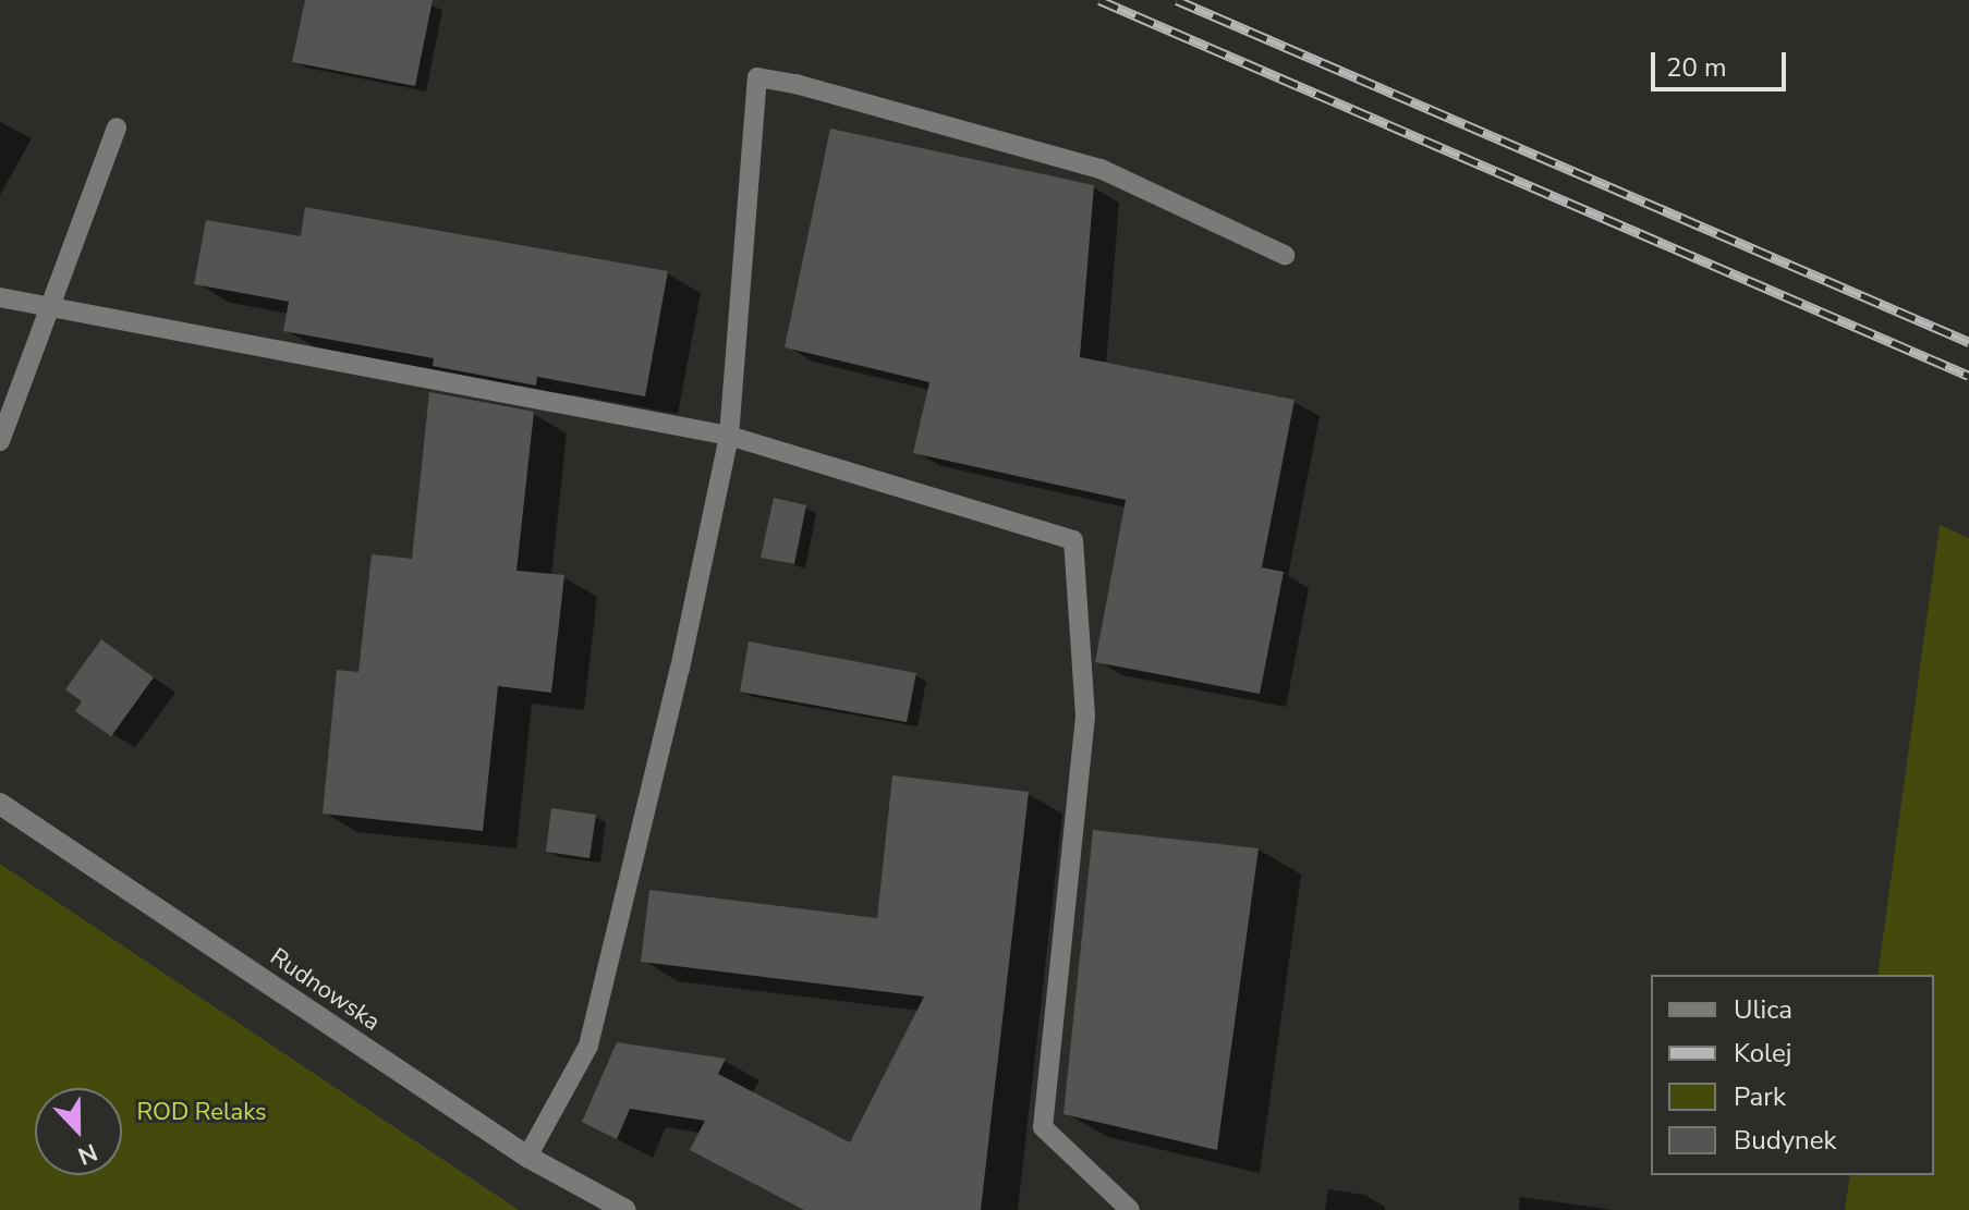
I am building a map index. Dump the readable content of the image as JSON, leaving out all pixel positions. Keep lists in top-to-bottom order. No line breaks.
{"streets":{"main road":["Rudnowska"]},"parks":["ROD Relaks"],"legend":["Ulica","Kolej","Park","Budynek"],"scale_bar":"20 m","north":"bottom"}
